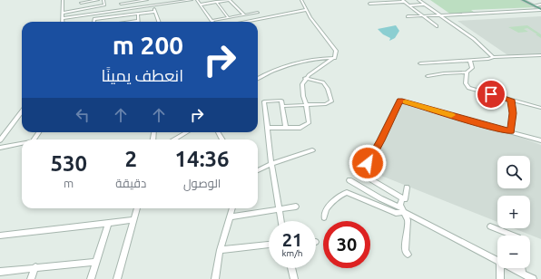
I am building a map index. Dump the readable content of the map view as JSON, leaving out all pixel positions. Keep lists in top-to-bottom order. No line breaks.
{"page":{"turn":["200 m","انعطف يمينًا"],"eta":["14:36","الوصول","2","دقيقة","530","m"],"map_buttons":["+","−"],"speed":"21 km/h","limit":"30"}}
